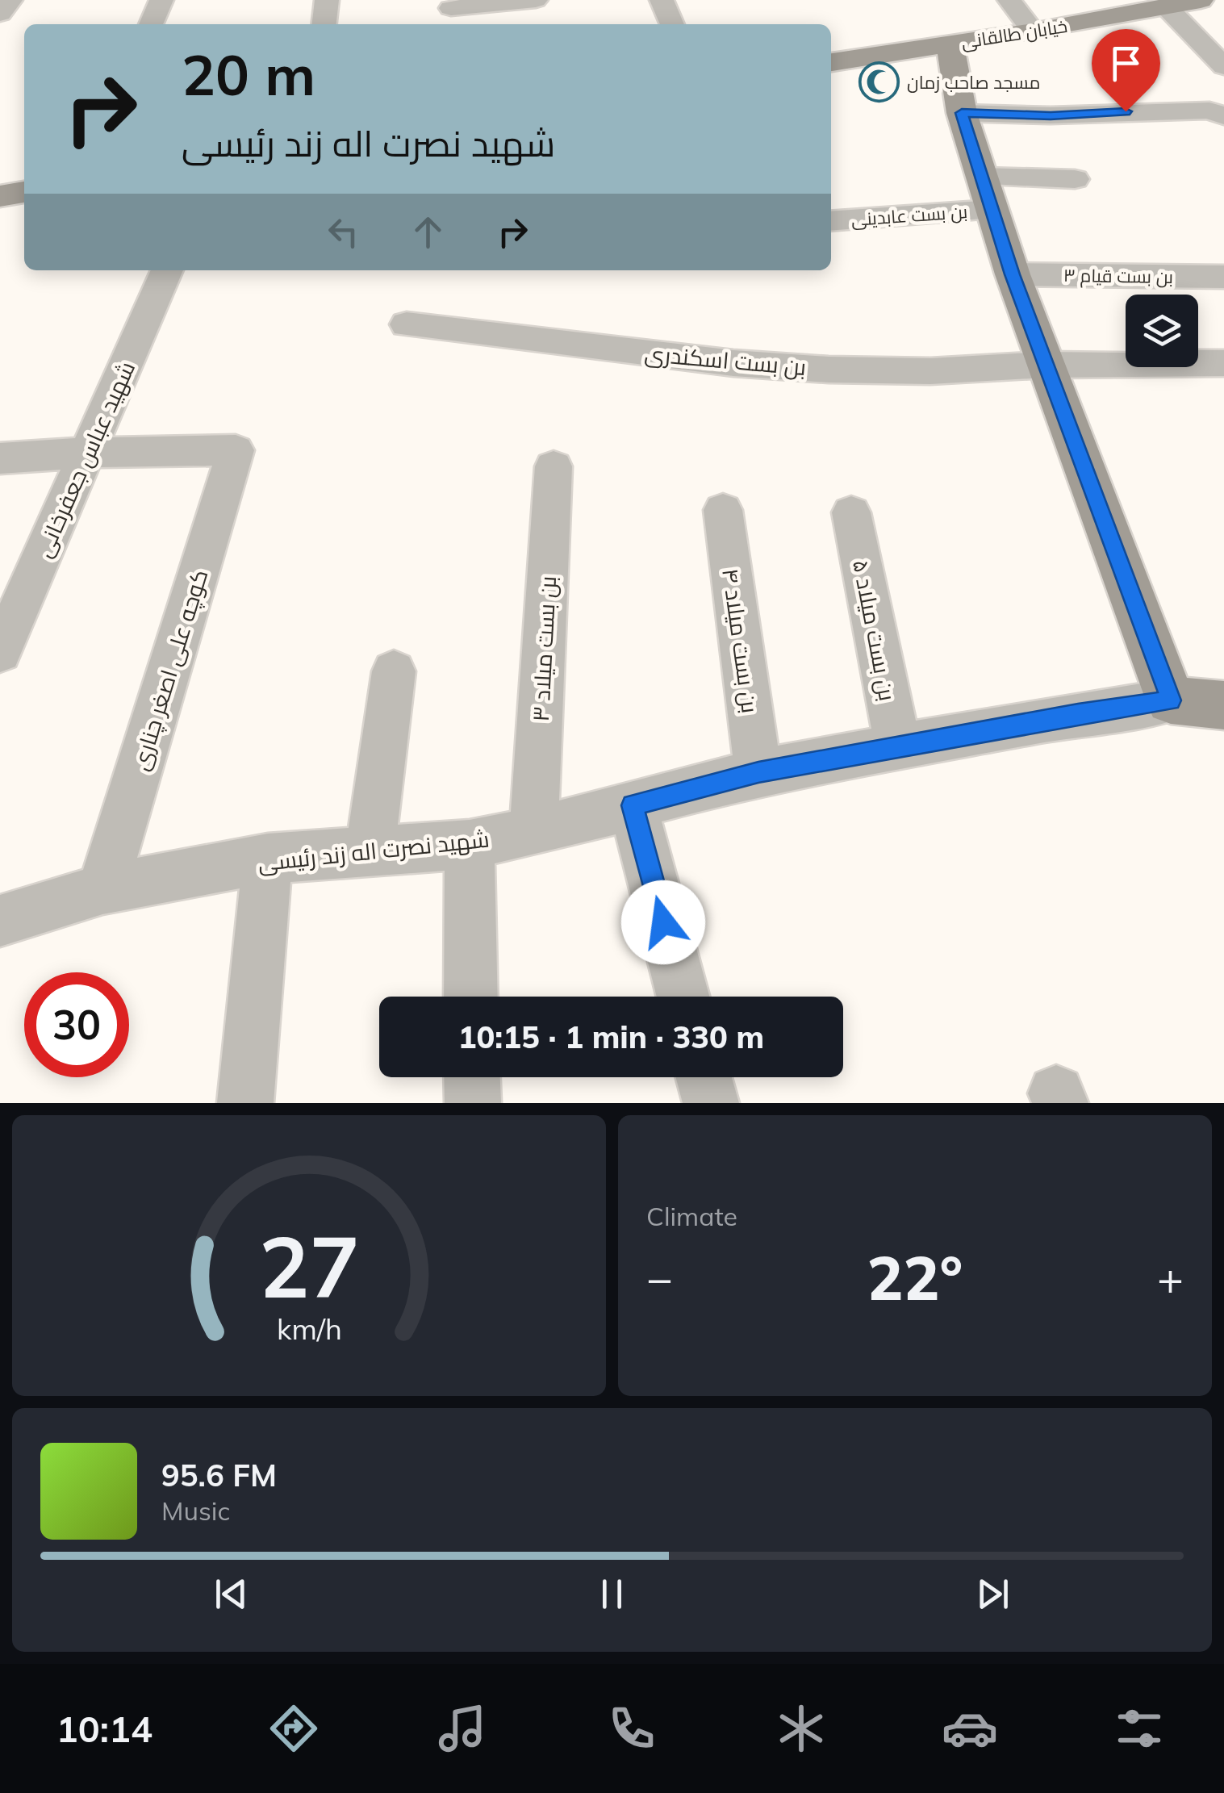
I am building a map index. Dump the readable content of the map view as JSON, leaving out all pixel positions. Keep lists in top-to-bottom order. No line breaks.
{"streets":{"street":["خیابان طالقانی","بن بست عابدینی","بن بست قیام ۳","بن بست اسکندری","شهید عباس جعفرخانی","بن بست میلاد ۵","بن بست میلاد ۴","بن بست میلاد ۳","کوچه علی اصغر چناری","شهید نصرت اله زند رئیسی"]},"crossings":[["شهید عباس جعفرخانی","کوچه علی اصغر چناری"],["بن بست میلاد ۵","شهید نصرت اله زند رئیسی"],["بن بست میلاد ۴","شهید نصرت اله زند رئیسی"],["بن بست میلاد ۳","شهید نصرت اله زند رئیسی"],["کوچه علی اصغر چناری","شهید نصرت اله زند رئیسی"]],"places":{"mosque":["مسجد صاحب زمان"]},"page":{"turn":["20 m","شهید نصرت اله زند رئیسی"],"limit":"30","trip":"10:15 · 1 min · 330 m","tile":"Climate","heat":["−","22°","+"],"song":["95.6 FM","Music"],"tabs":"10:14","gauge":["27","km/h"]}}
